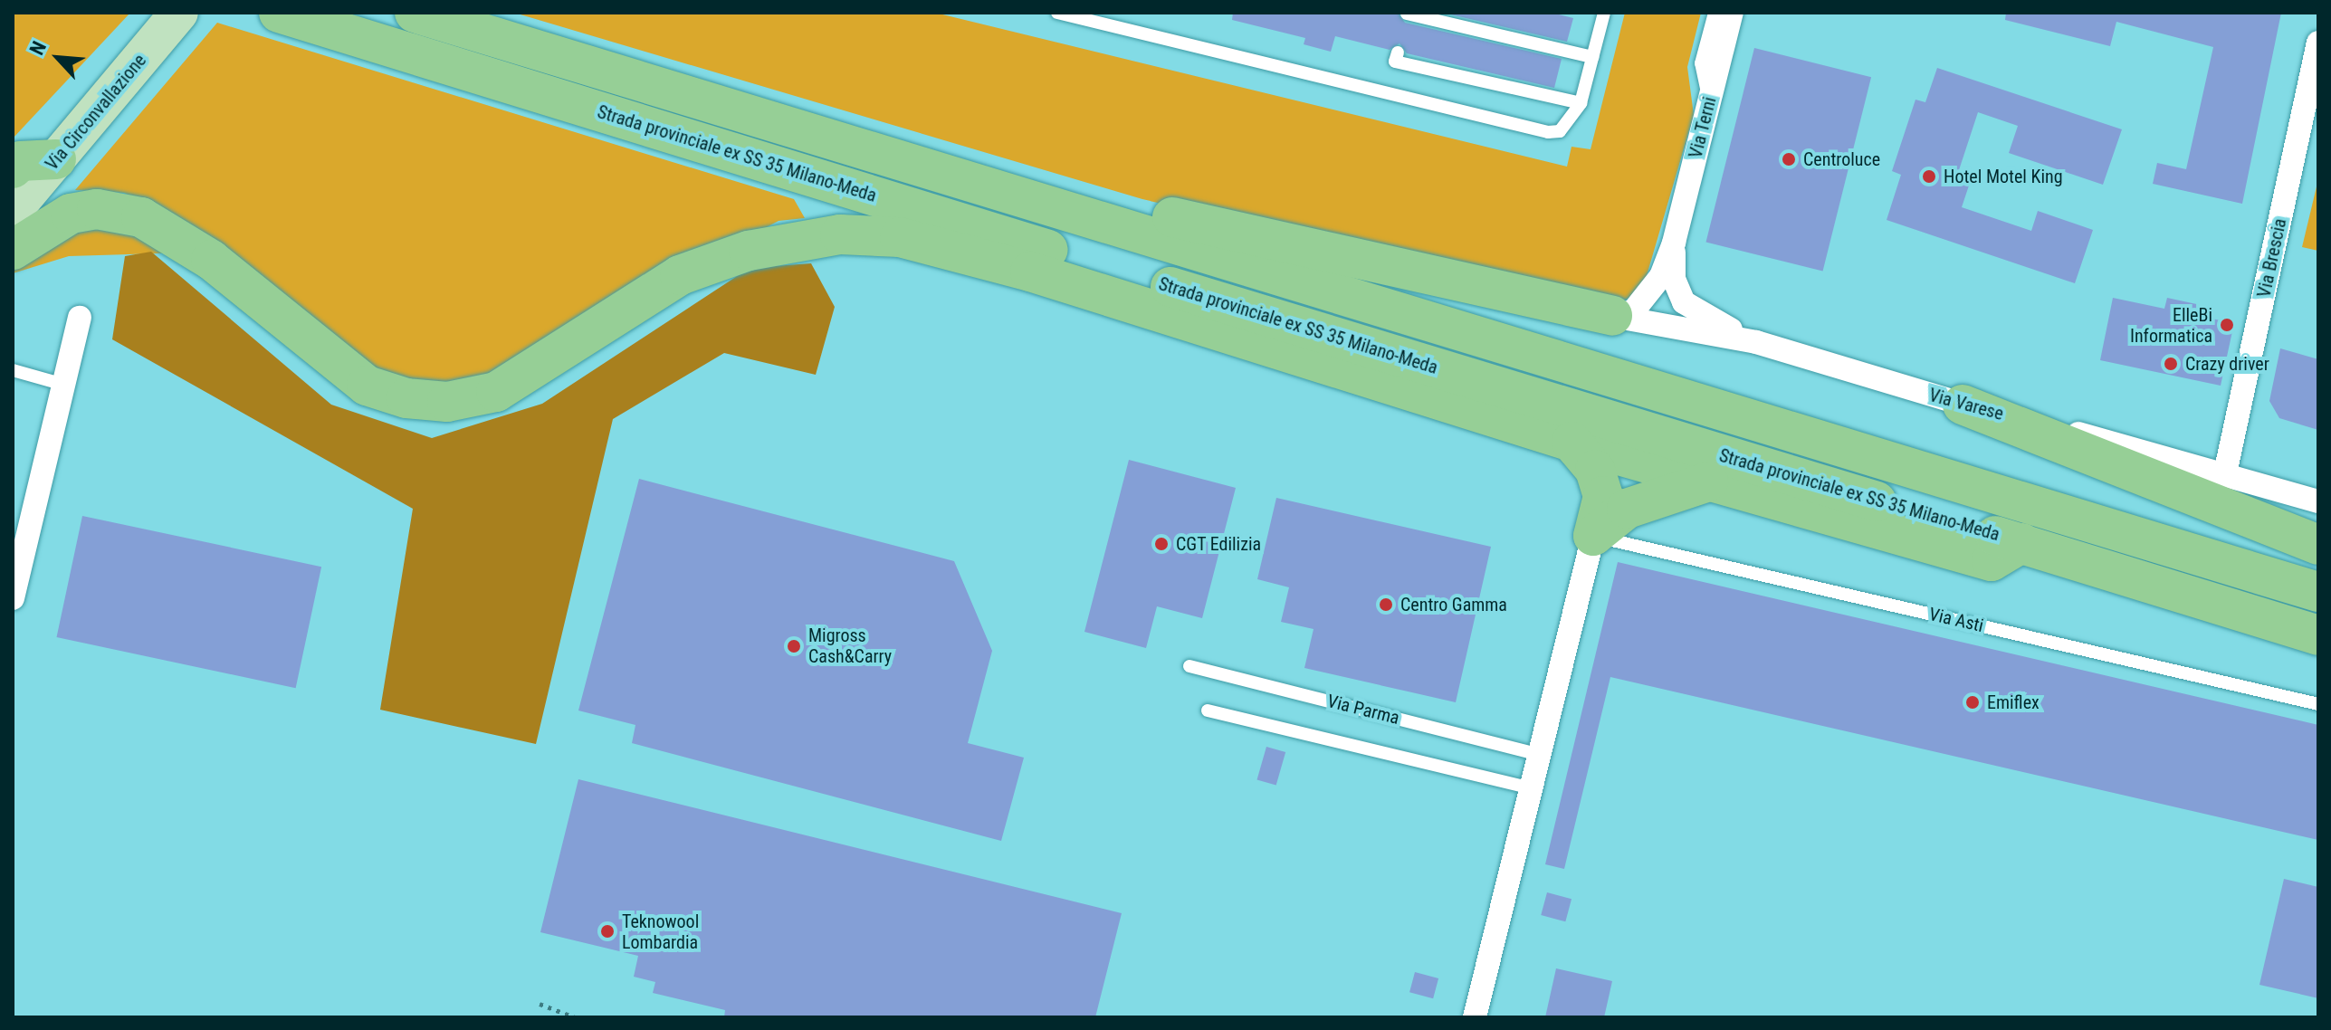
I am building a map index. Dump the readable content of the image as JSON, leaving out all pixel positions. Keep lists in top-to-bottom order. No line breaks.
{"streets":{"highway":["Strada provinciale ex SS 35 Milano-Meda"],"main road":["Via Circonvallazione"],"street":["Via Terni","Via Brescia","Via Varese"],"lane":["Via Asti","Via Parma"]},"crossings":[["Via Brescia","Via Varese"]],"places":["Centroluce","Hotel Motel King","ElleBi Informatica","Crazy driver","CGT Edilizia","Centro Gamma","Migross Cash&Carry","Emiflex","Teknowool Lombardia"],"north":"top left"}
